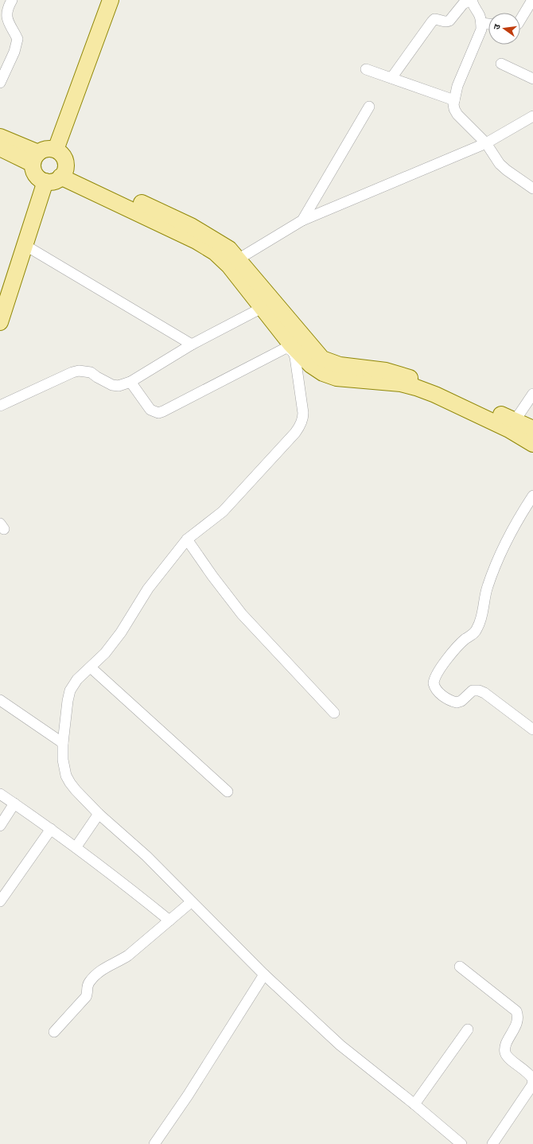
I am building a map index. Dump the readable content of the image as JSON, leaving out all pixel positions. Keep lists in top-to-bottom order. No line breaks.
{"north":"left"}
